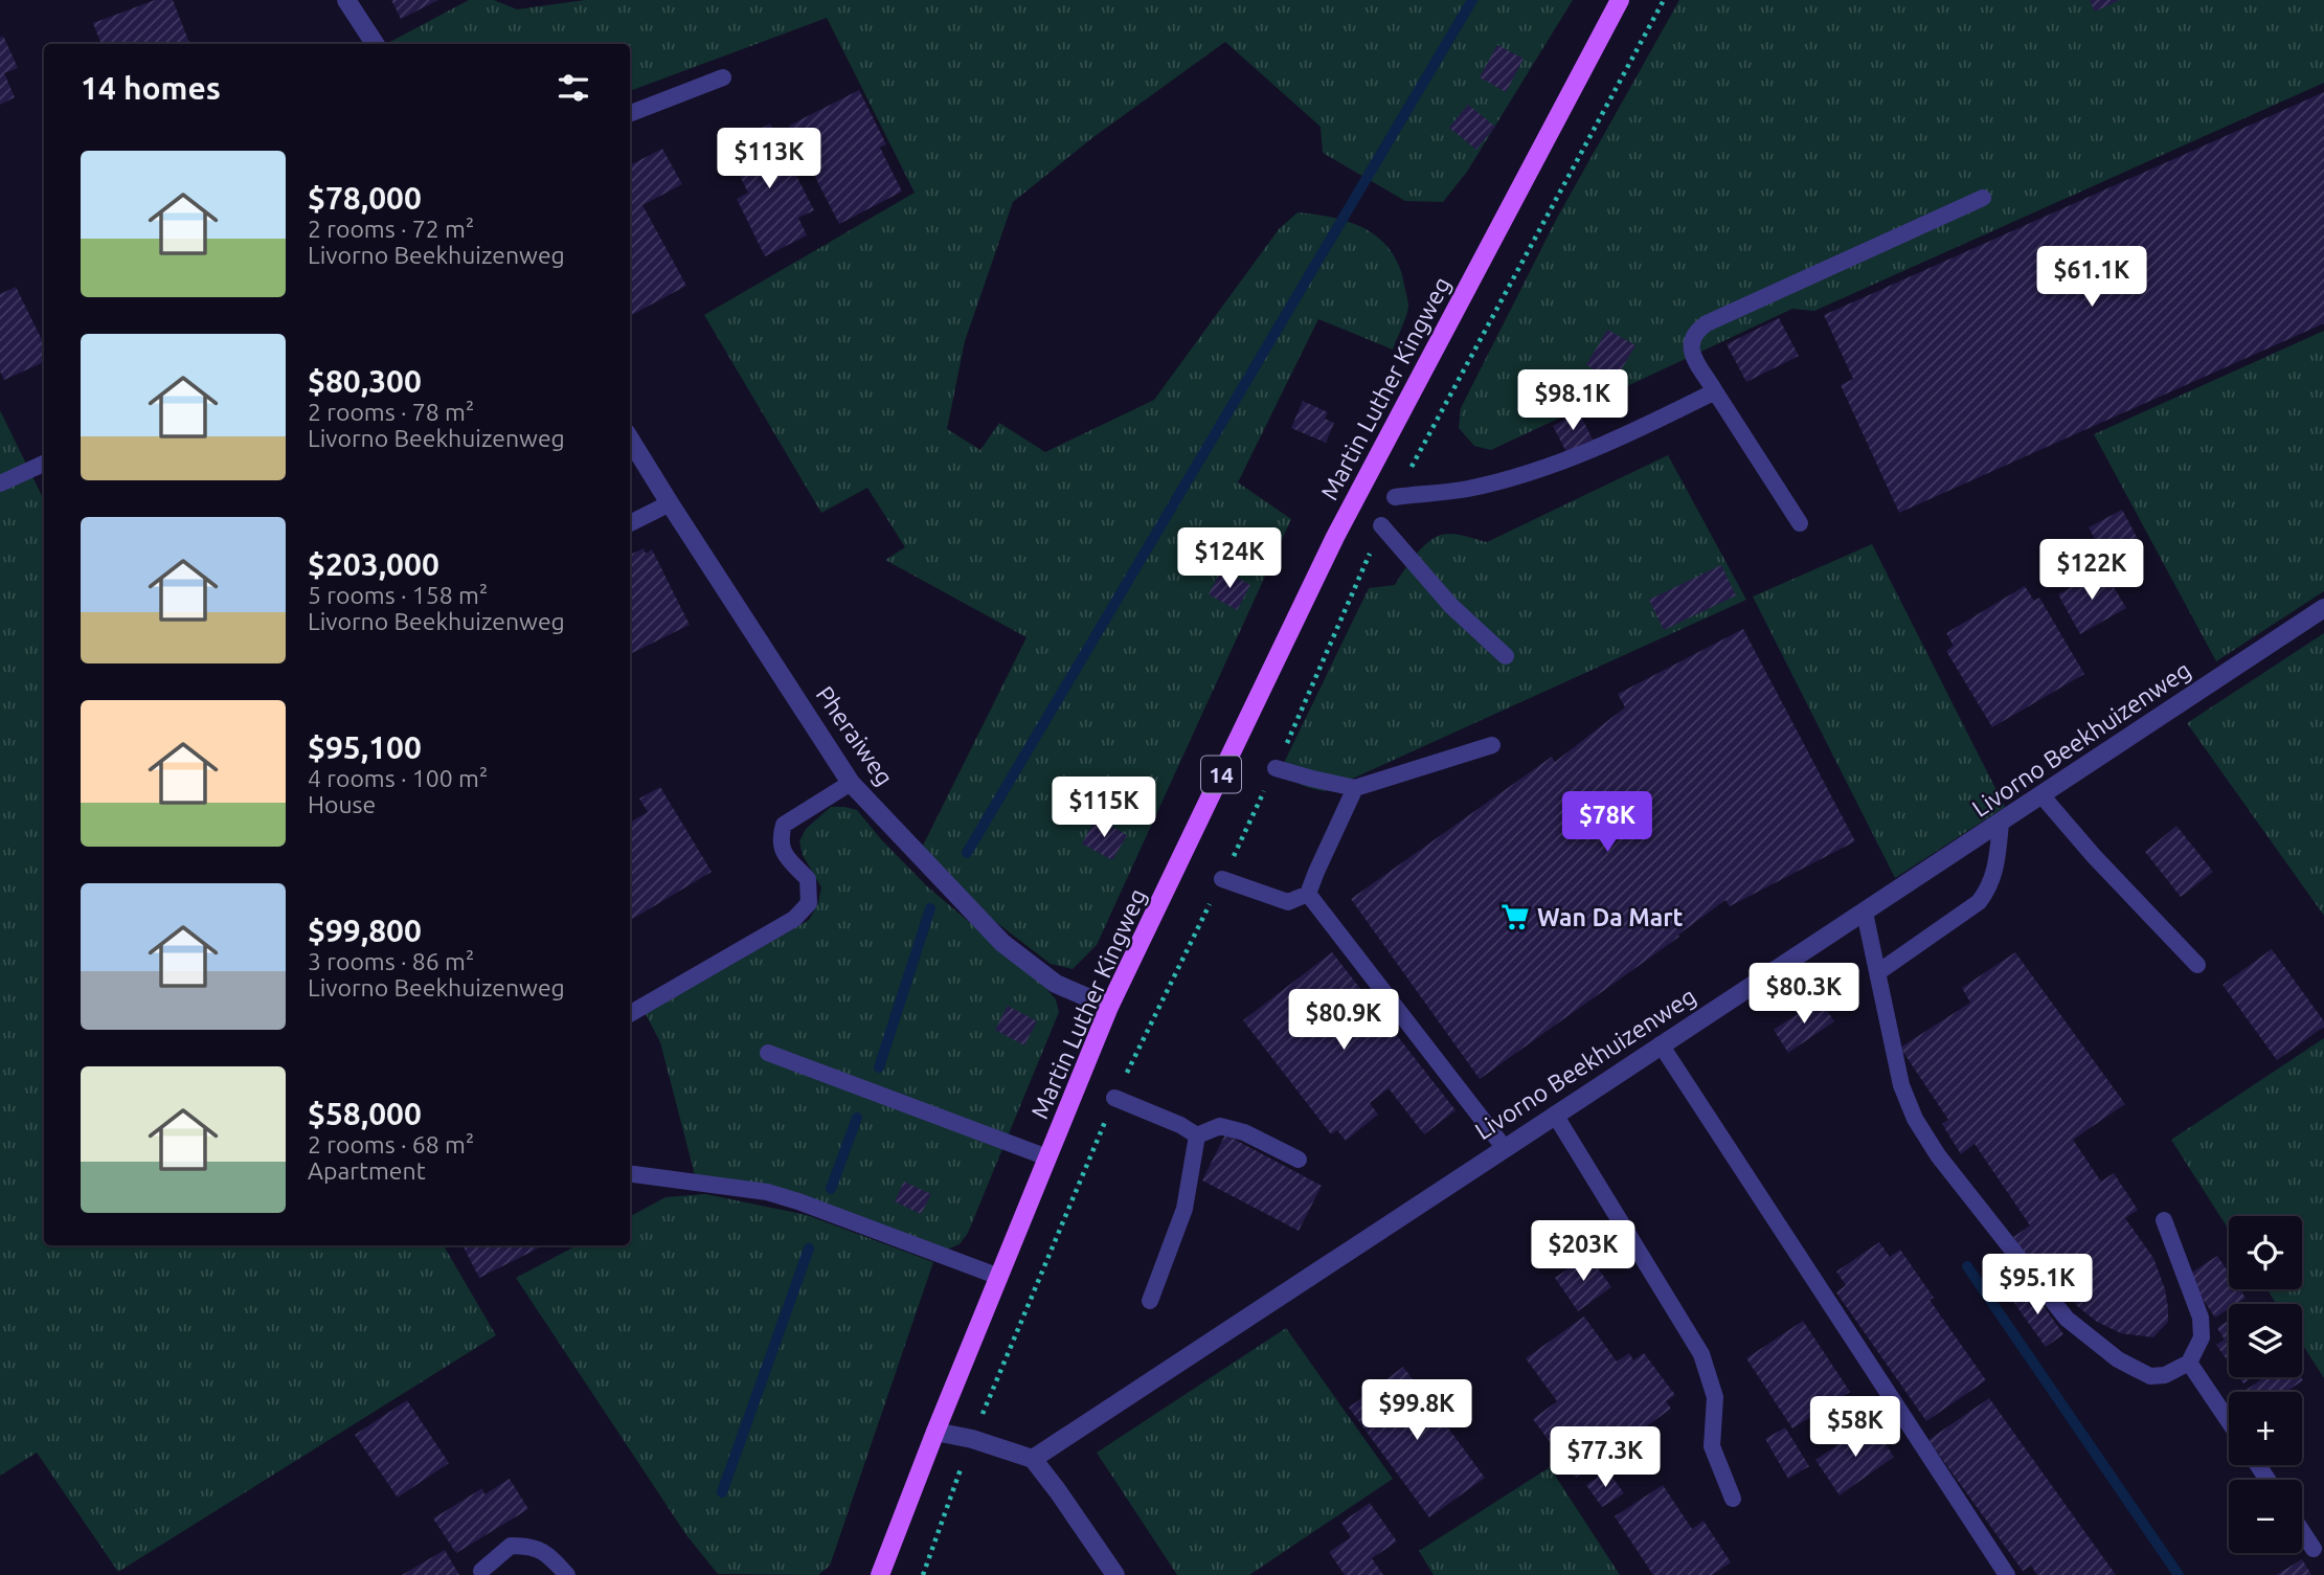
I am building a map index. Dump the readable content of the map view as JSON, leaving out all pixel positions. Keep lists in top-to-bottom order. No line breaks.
{"streets":{"main road":["Martin Luther Kingweg","14"],"street":["Pheraiweg","Livorno Beekhuizenweg"]},"crossings":[["Martin Luther Kingweg","Pheraiweg"]],"places":{"supermarket":["Wan Da Mart"]},"page":{"heading":"14 homes","price":["$113K","$61.1K","$98.1K","$124K","$122K","$115K","$78K","$80.3K","$80.9K","$203K","$95.1K","$99.8K","$58K","$77.3K"],"list":[{"name":"$78,000","note":"2 rooms · 72 m² · Livorno Beekhuizenweg"},{"name":"$80,300","note":"2 rooms · 78 m² · Livorno Beekhuizenweg"},{"name":"$203,000","note":"5 rooms · 158 m² · Livorno Beekhuizenweg"},{"name":"$95,100","note":"4 rooms · 100 m² · House"},{"name":"$99,800","note":"3 rooms · 86 m² · Livorno Beekhuizenweg"},{"name":"$58,000","note":"2 rooms · 68 m² · Apartment"}],"map_buttons":["+","−"]}}
